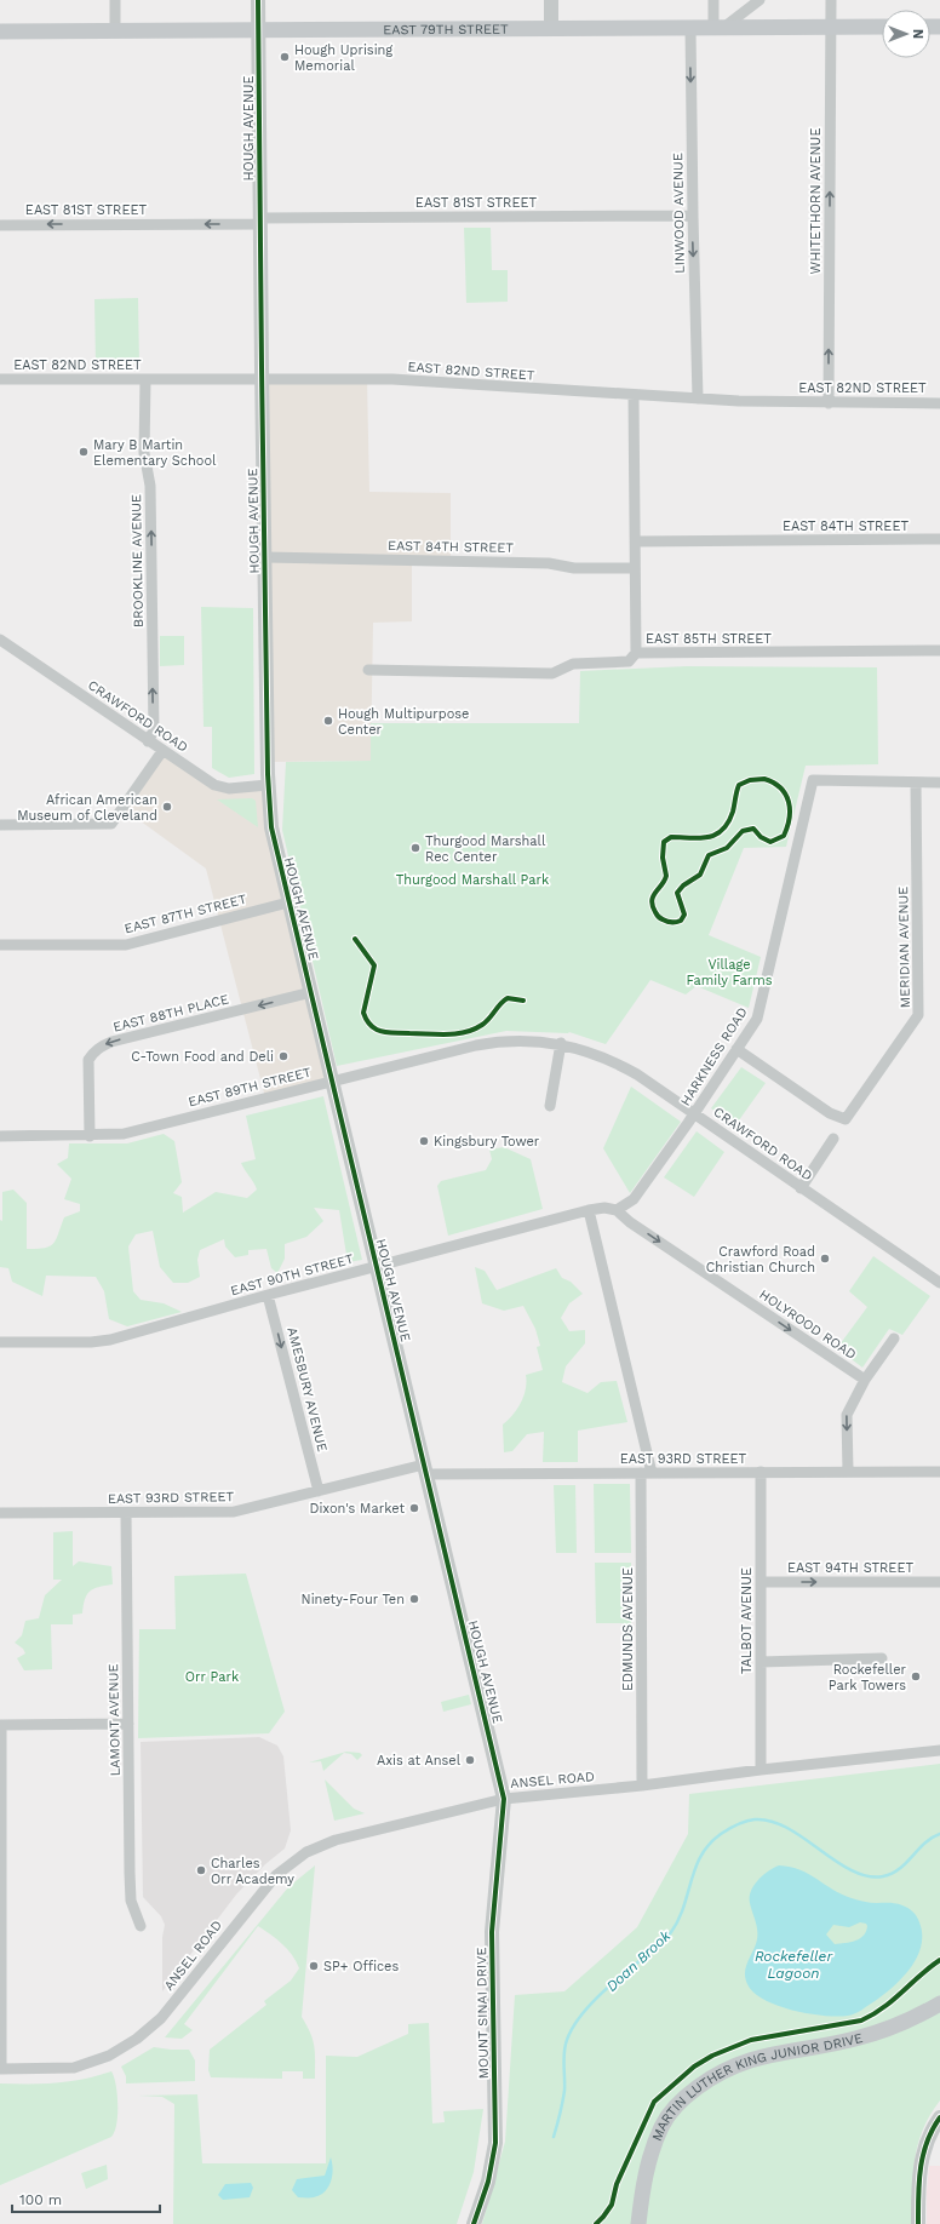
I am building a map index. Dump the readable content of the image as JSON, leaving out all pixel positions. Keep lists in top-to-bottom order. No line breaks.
{"streets":{"main road":["EAST 79TH STREET","MARTIN LUTHER KING JUNIOR DRIVE"],"street":["HOUGH AVENUE","WHITETHORN AVENUE","EAST 81ST STREET","LINWOOD AVENUE","EAST 82ND STREET","EAST 84TH STREET","BROOKLINE AVENUE","EAST 85TH STREET","CRAWFORD ROAD","EAST 87TH STREET","MERIDIAN AVENUE","EAST 88TH PLACE","HARKNESS ROAD","EAST 89TH STREET","EAST 90TH STREET","HOLYROOD ROAD","AMESBURY AVENUE","EAST 93RD STREET","EAST 94TH STREET","TALBOT AVENUE","EDMUNDS AVENUE","LAMONT AVENUE","ANSEL ROAD","MOUNT SINAI DRIVE"]},"crossings":[["EAST 79TH STREET","HOUGH AVENUE"],["EAST 79TH STREET","WHITETHORN AVENUE"],["EAST 79TH STREET","LINWOOD AVENUE"],["HOUGH AVENUE","EAST 81ST STREET"],["HOUGH AVENUE","EAST 82ND STREET"],["HOUGH AVENUE","EAST 84TH STREET"],["HOUGH AVENUE","CRAWFORD ROAD"],["HOUGH AVENUE","EAST 87TH STREET"],["HOUGH AVENUE","EAST 88TH PLACE"],["HOUGH AVENUE","EAST 89TH STREET"],["HOUGH AVENUE","EAST 90TH STREET"],["HOUGH AVENUE","EAST 93RD STREET"],["HOUGH AVENUE","ANSEL ROAD"],["HOUGH AVENUE","MOUNT SINAI DRIVE"],["WHITETHORN AVENUE","EAST 82ND STREET"],["EAST 81ST STREET","LINWOOD AVENUE"],["LINWOOD AVENUE","EAST 82ND STREET"],["EAST 82ND STREET","BROOKLINE AVENUE"],["BROOKLINE AVENUE","CRAWFORD ROAD"],["CRAWFORD ROAD","HARKNESS ROAD"],["CRAWFORD ROAD","EAST 89TH STREET"],["MERIDIAN AVENUE","HARKNESS ROAD"],["EAST 88TH PLACE","EAST 89TH STREET"],["HARKNESS ROAD","HOLYROOD ROAD"],["EAST 90TH STREET","AMESBURY AVENUE"],["EAST 90TH STREET","EDMUNDS AVENUE"],["AMESBURY AVENUE","EAST 93RD STREET"],["EAST 93RD STREET","TALBOT AVENUE"],["EAST 93RD STREET","EDMUNDS AVENUE"],["EAST 93RD STREET","LAMONT AVENUE"],["EAST 94TH STREET","TALBOT AVENUE"],["TALBOT AVENUE","ANSEL ROAD"],["EDMUNDS AVENUE","ANSEL ROAD"],["ANSEL ROAD","MOUNT SINAI DRIVE"]],"one_way":["WHITETHORN AVENUE","EAST 81ST STREET","LINWOOD AVENUE","BROOKLINE AVENUE","EAST 88TH PLACE","HOLYROOD ROAD","AMESBURY AVENUE"],"water":["Rockefeller Lagoon","Doan Brook"],"parks":["Thurgood Marshall Park","Village Family Farms","Orr Park"],"places":["Hough Uprising Memorial","Mary B Martin Elementary School","Hough Multipurpose Center","African American Museum of Cleveland","Thurgood Marshall Rec Center","C-Town Food and Deli","Kingsbury Tower","Crawford Road Christian Church","Dixon's Market","Ninety-Four Ten","Rockefeller Park Towers","Axis at Ansel","Charles Orr Academy","SP+ Offices"],"scale_bar":"100 m","north":"right"}
